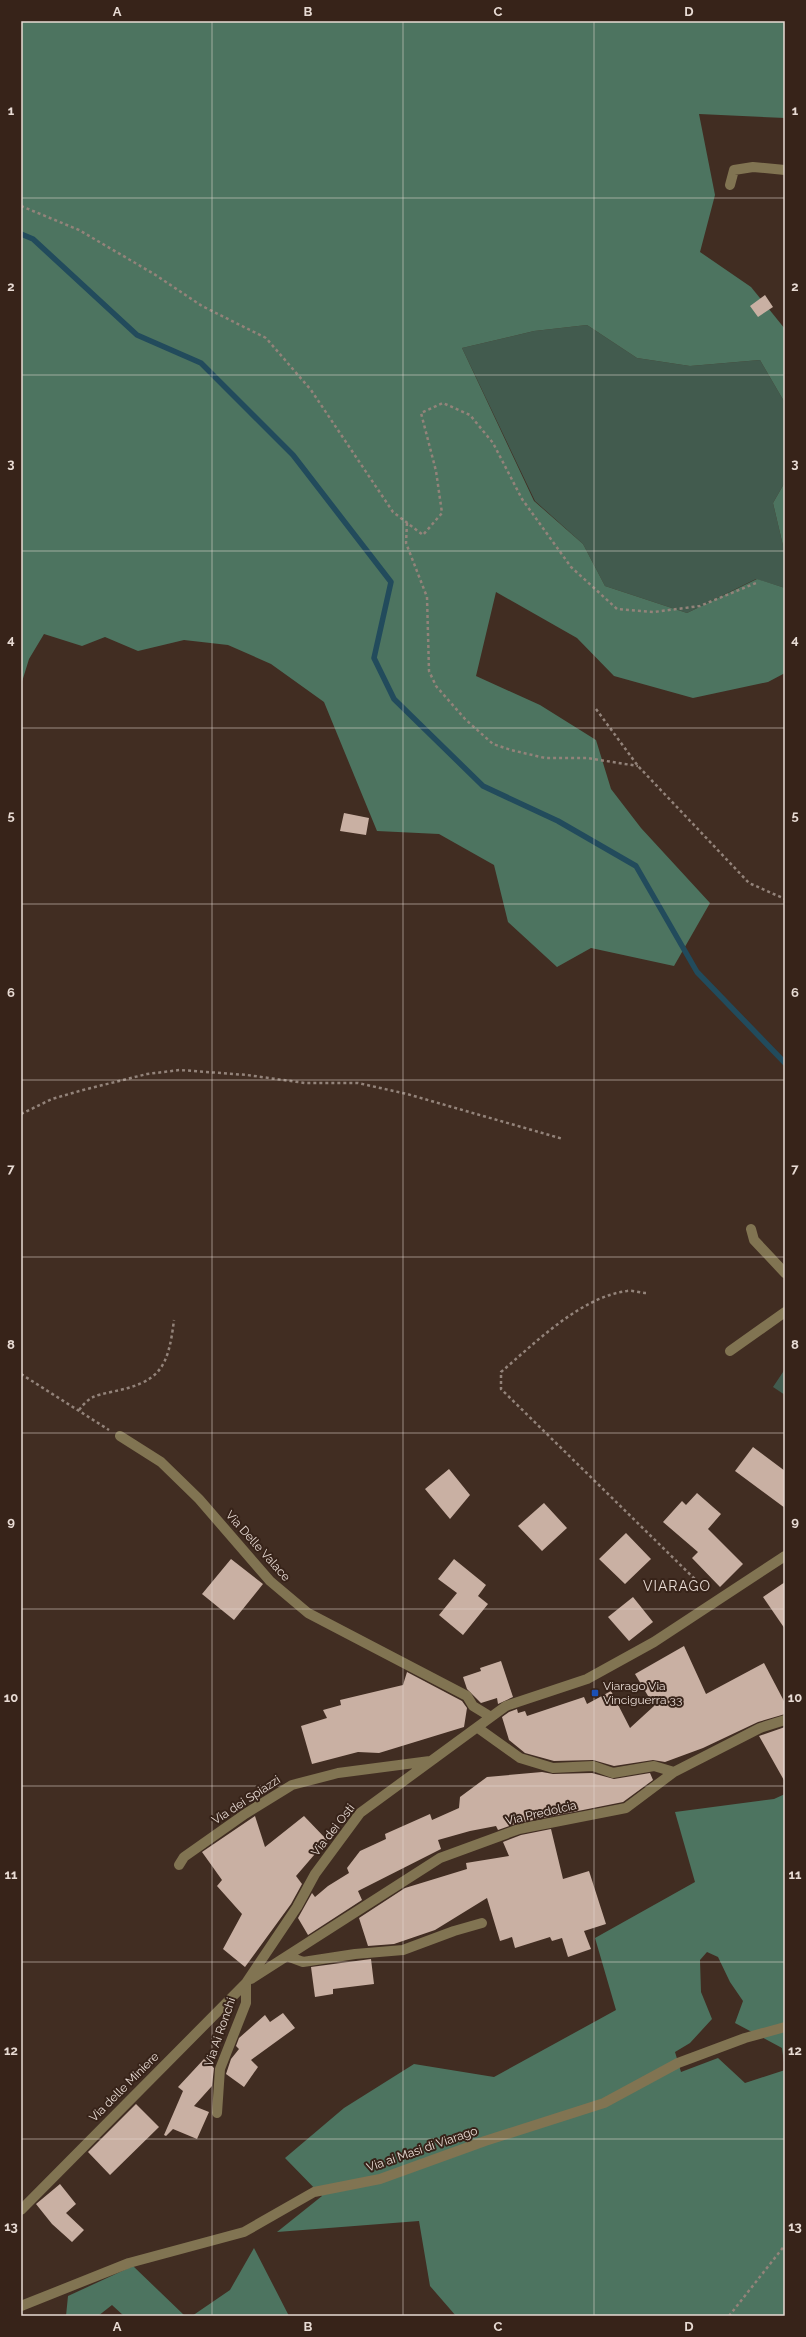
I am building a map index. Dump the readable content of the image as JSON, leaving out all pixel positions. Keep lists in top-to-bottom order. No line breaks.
{"streets":{"street":["Via Delle Valace","Via dei Spiazzi","Via Predolcia","Via dei Osti","Via Ai Ronchi","Via delle Miniere","Via ai Masi di Viarago"]},"crossings":[["Via Delle Valace","Via dei Osti"],["Via dei Spiazzi","Via dei Osti"],["Via Predolcia","Via dei Osti"],["Via Predolcia","Via Ai Ronchi"],["Via Predolcia","Via delle Miniere"],["Via dei Osti","Via Ai Ronchi"],["Via dei Osti","Via delle Miniere"],["Via Ai Ronchi","Via delle Miniere"]],"districts":["VIARAGO"],"places":{"transit":["Viarago Via Vinciguerra 33"]},"grid":{"columns":["A","B","C","D"],"rows":["1","2","3","4","5","6","7","8","9","10","11","12","13"]}}
